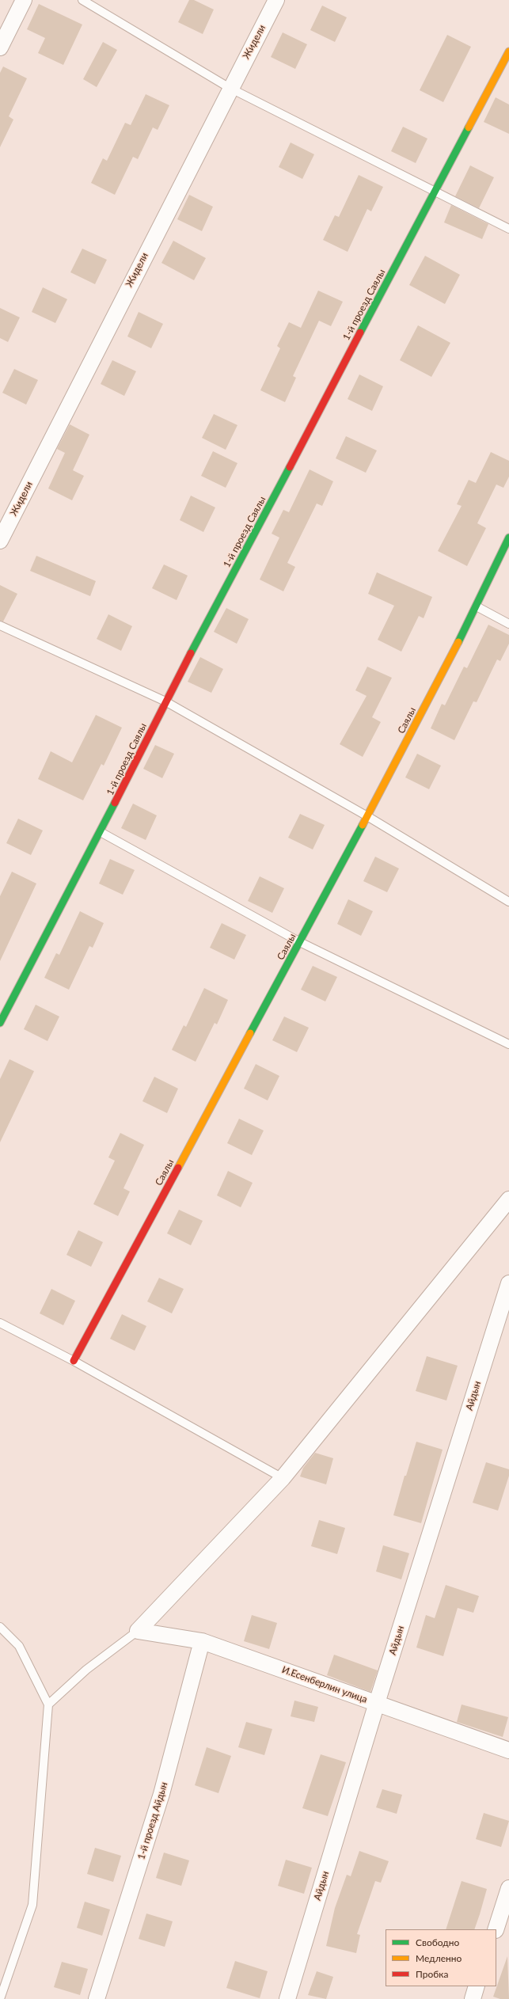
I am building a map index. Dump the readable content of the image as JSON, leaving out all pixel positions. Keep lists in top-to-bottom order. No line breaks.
{"streets":{"street":["Жидели","1-й проезд Саялы","Саялы","Айдын","И.Есенберлин улица","1-й проезд Айдын"]},"crossings":[["Айдын","И.Есенберлин улица"],["И.Есенберлин улица","1-й проезд Айдын"]],"legend":["Свободно","Медленно","Пробка"]}
